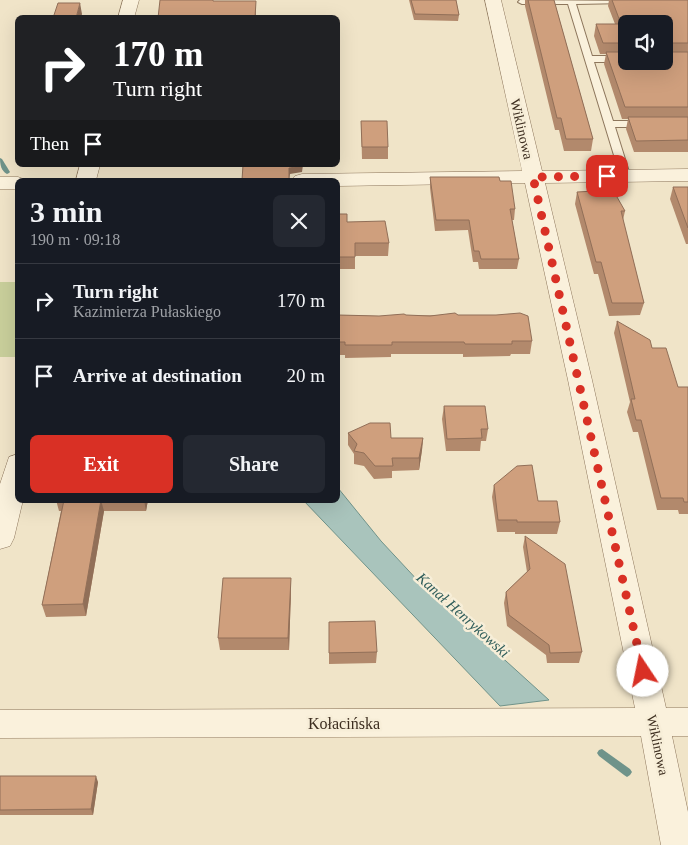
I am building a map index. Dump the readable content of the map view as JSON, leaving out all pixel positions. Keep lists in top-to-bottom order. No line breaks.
{"streets":{"street":["Wiklinowa","Kołacińska"]},"crossings":[["Wiklinowa","Kołacińska"]],"water":["Kanał Henrykowski"],"page":{"turn":["170 m","Turn right"],"then":"Then","heading":["3 min","190 m · 09:18"],"list":[{"name":"Turn right","note":"Kazimierza Pułaskiego","value":"170 m"},{"name":"Arrive at destination","value":"20 m"}],"buttons":["Exit","Share"]}}
